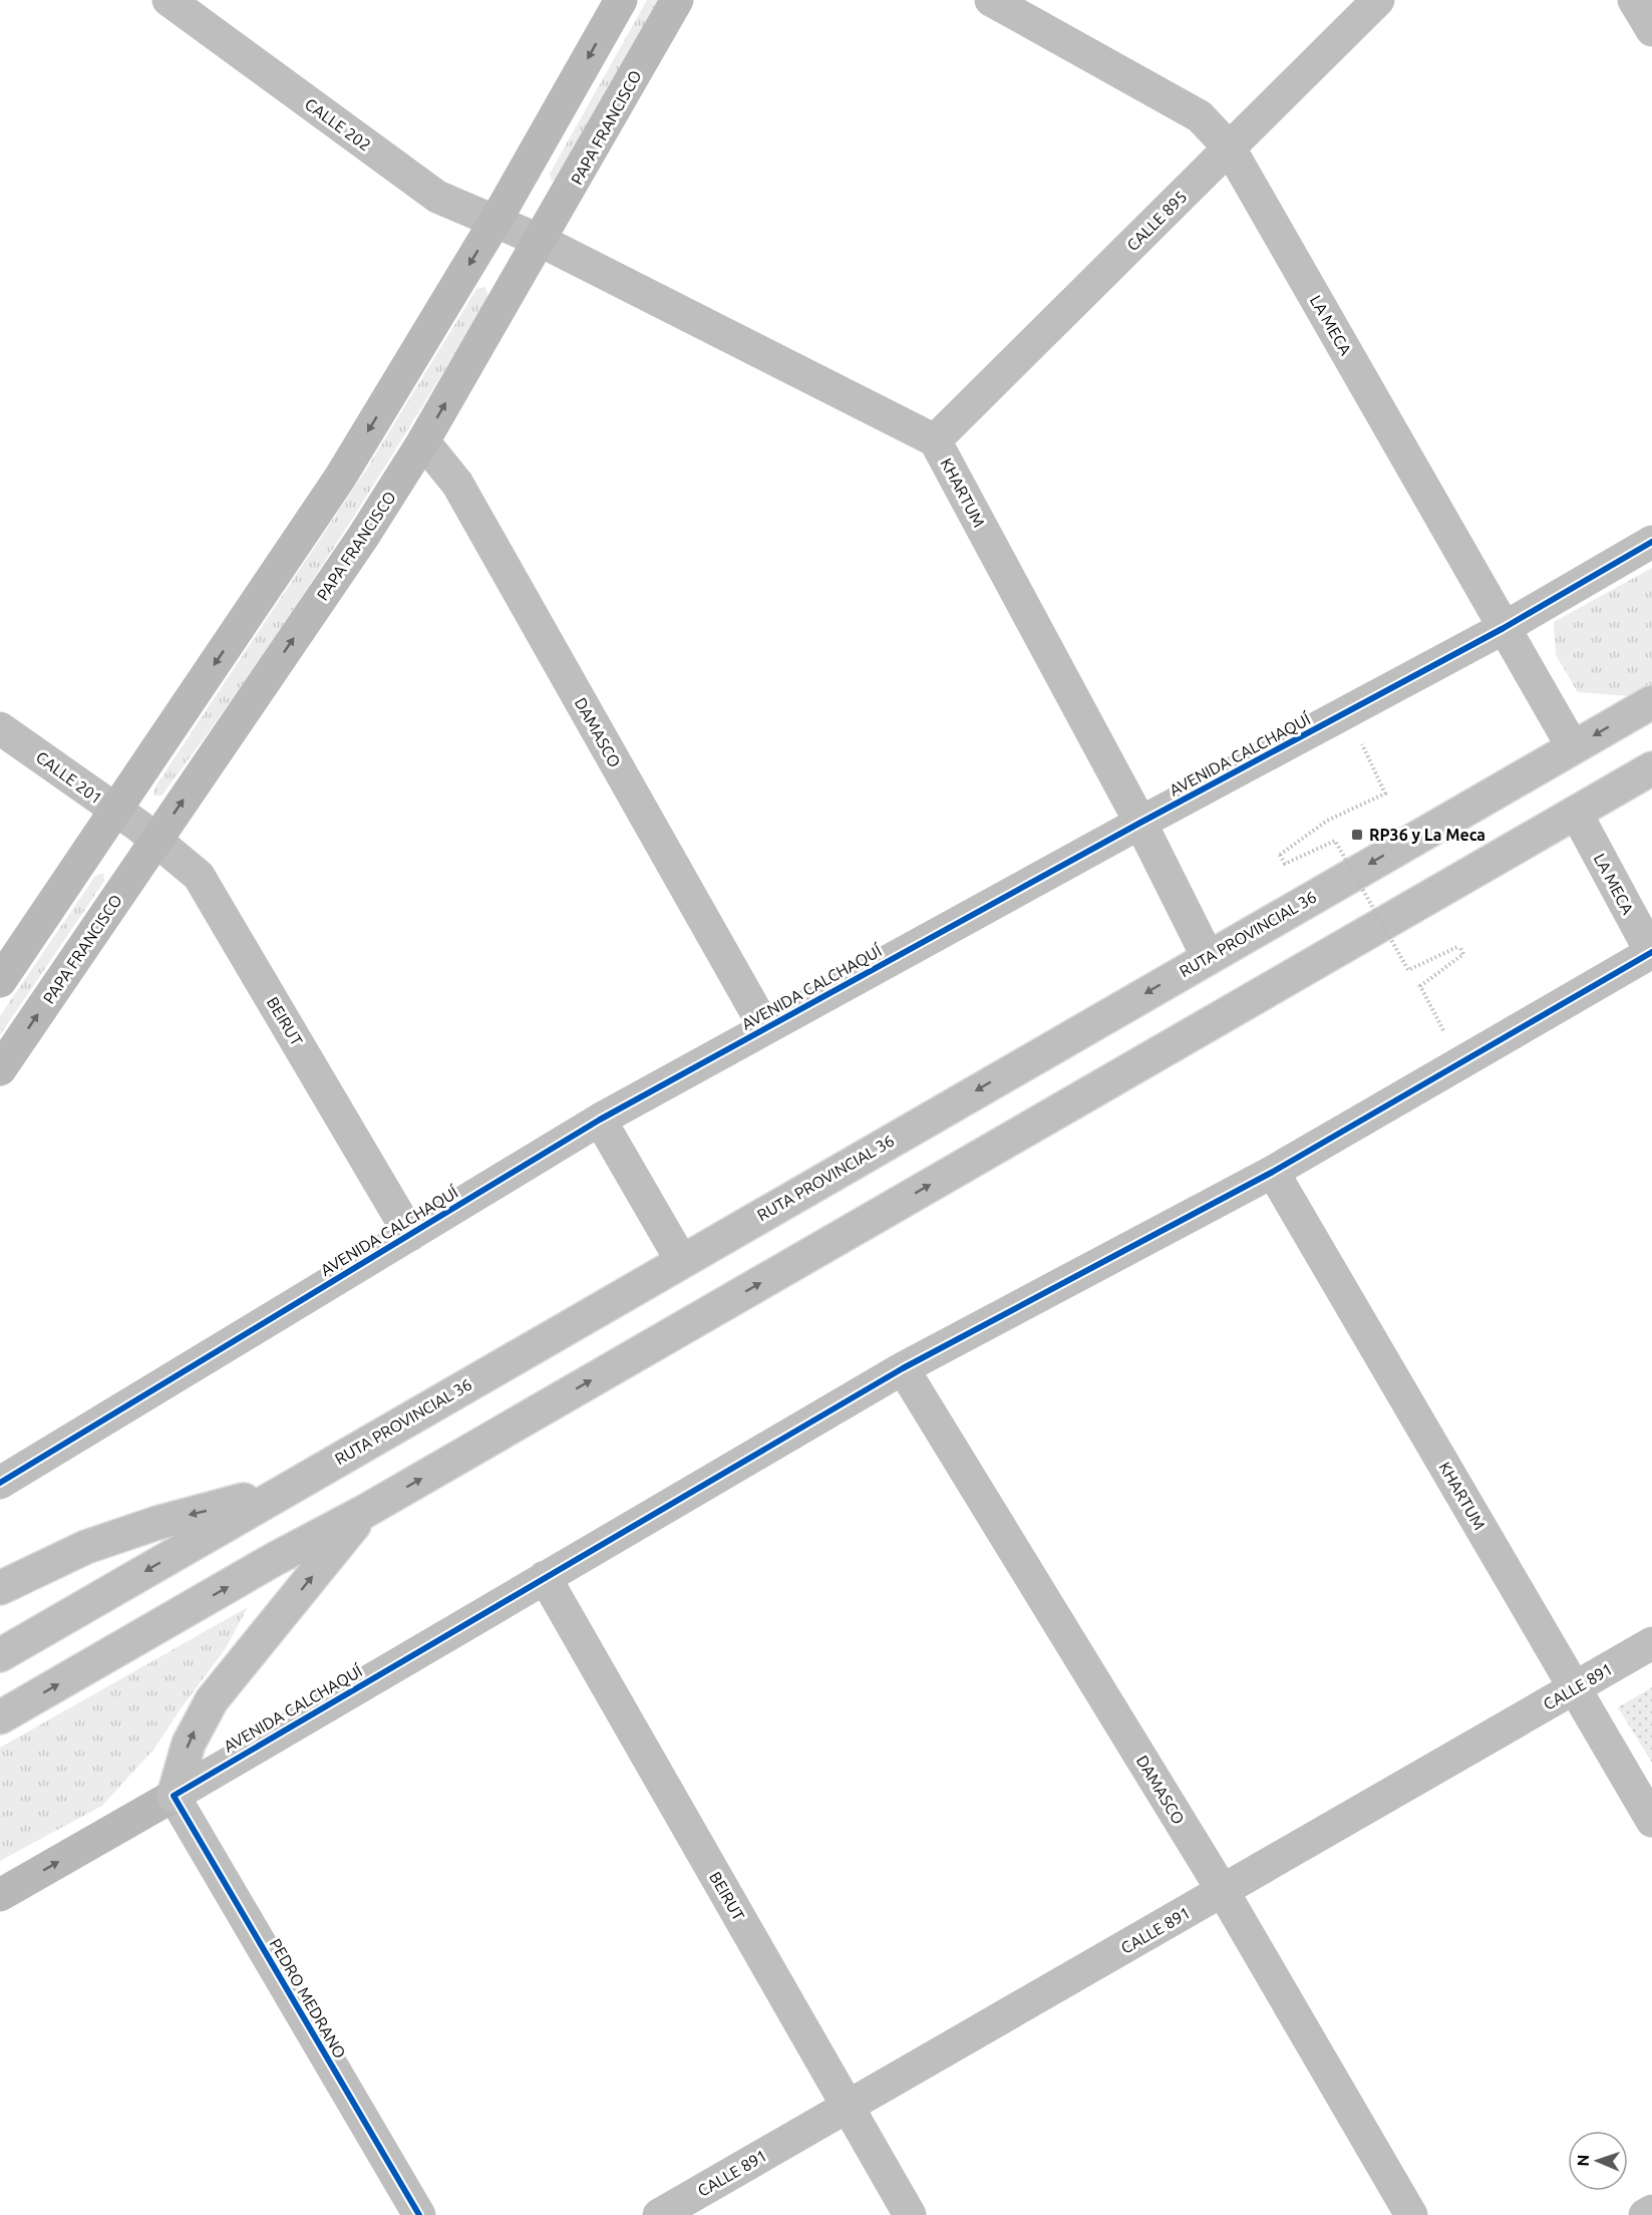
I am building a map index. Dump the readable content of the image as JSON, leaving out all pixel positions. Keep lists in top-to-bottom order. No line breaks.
{"streets":{"main road":["PAPA FRANCISCO","AVENIDA CALCHAQUÍ"],"street":["CALLE 202","CALLE 895","LA MECA","KHARTUM","DAMASCO","CALLE 201","RUTA PROVINCIAL 36","BEIRUT","CALLE 891","PEDRO MEDRANO"]},"crossings":[["CALLE 202","PAPA FRANCISCO"],["CALLE 202","KHARTUM"],["PAPA FRANCISCO","KHARTUM"],["PAPA FRANCISCO","DAMASCO"],["PAPA FRANCISCO","CALLE 201"],["PAPA FRANCISCO","BEIRUT"],["CALLE 895","LA MECA"],["CALLE 895","KHARTUM"],["LA MECA","AVENIDA CALCHAQUÍ"],["LA MECA","RUTA PROVINCIAL 36"],["KHARTUM","AVENIDA CALCHAQUÍ"],["KHARTUM","RUTA PROVINCIAL 36"],["KHARTUM","CALLE 891"],["DAMASCO","AVENIDA CALCHAQUÍ"],["DAMASCO","CALLE 891"],["AVENIDA CALCHAQUÍ","BEIRUT"],["AVENIDA CALCHAQUÍ","PEDRO MEDRANO"],["CALLE 201","BEIRUT"],["BEIRUT","CALLE 891"]],"places":{"transit":["RP36 y La Meca"]},"north":"left"}
